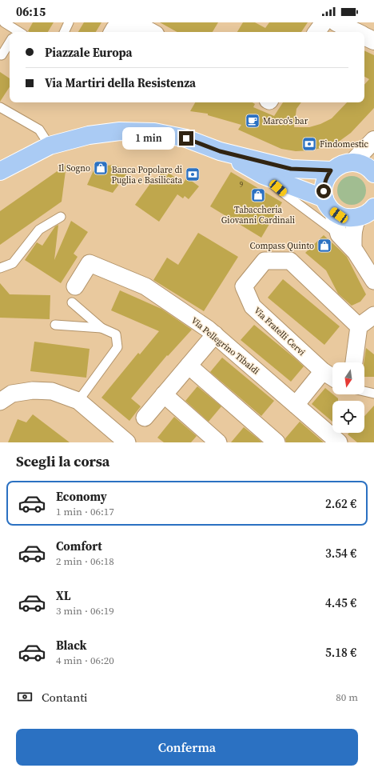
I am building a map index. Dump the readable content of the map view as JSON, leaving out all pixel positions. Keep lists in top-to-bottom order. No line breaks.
{"streets":{"street":["Via Fratelli Cervi","Via Pellegrino Tibaldi"]},"places":{"cafe":["Marco's bar"],"bank":["Findomestic","Banca Popolare di Puglia e Basilicata"],"shop":["Il Sogno","Tabaccheria Giovanni Cardinali","Compass Quinto"]},"house_numbers":["9"],"north":"bottom","page":{"status":"06:15","banner":["Piazzale Europa","Via Martiri della Resistenza"],"bubble":"1 min","heading":"Scegli la corsa","list":[{"name":"Economy","note":"1 min · 06:17","value":"2.62 €"},{"name":"Comfort","note":"2 min · 06:18","value":"3.54 €"},{"name":"XL","note":"3 min · 06:19","value":"4.45 €"},{"name":"Black","note":"4 min · 06:20","value":"5.18 €"}],"pay":["Contanti","80 m"],"buttons":"Conferma"}}
